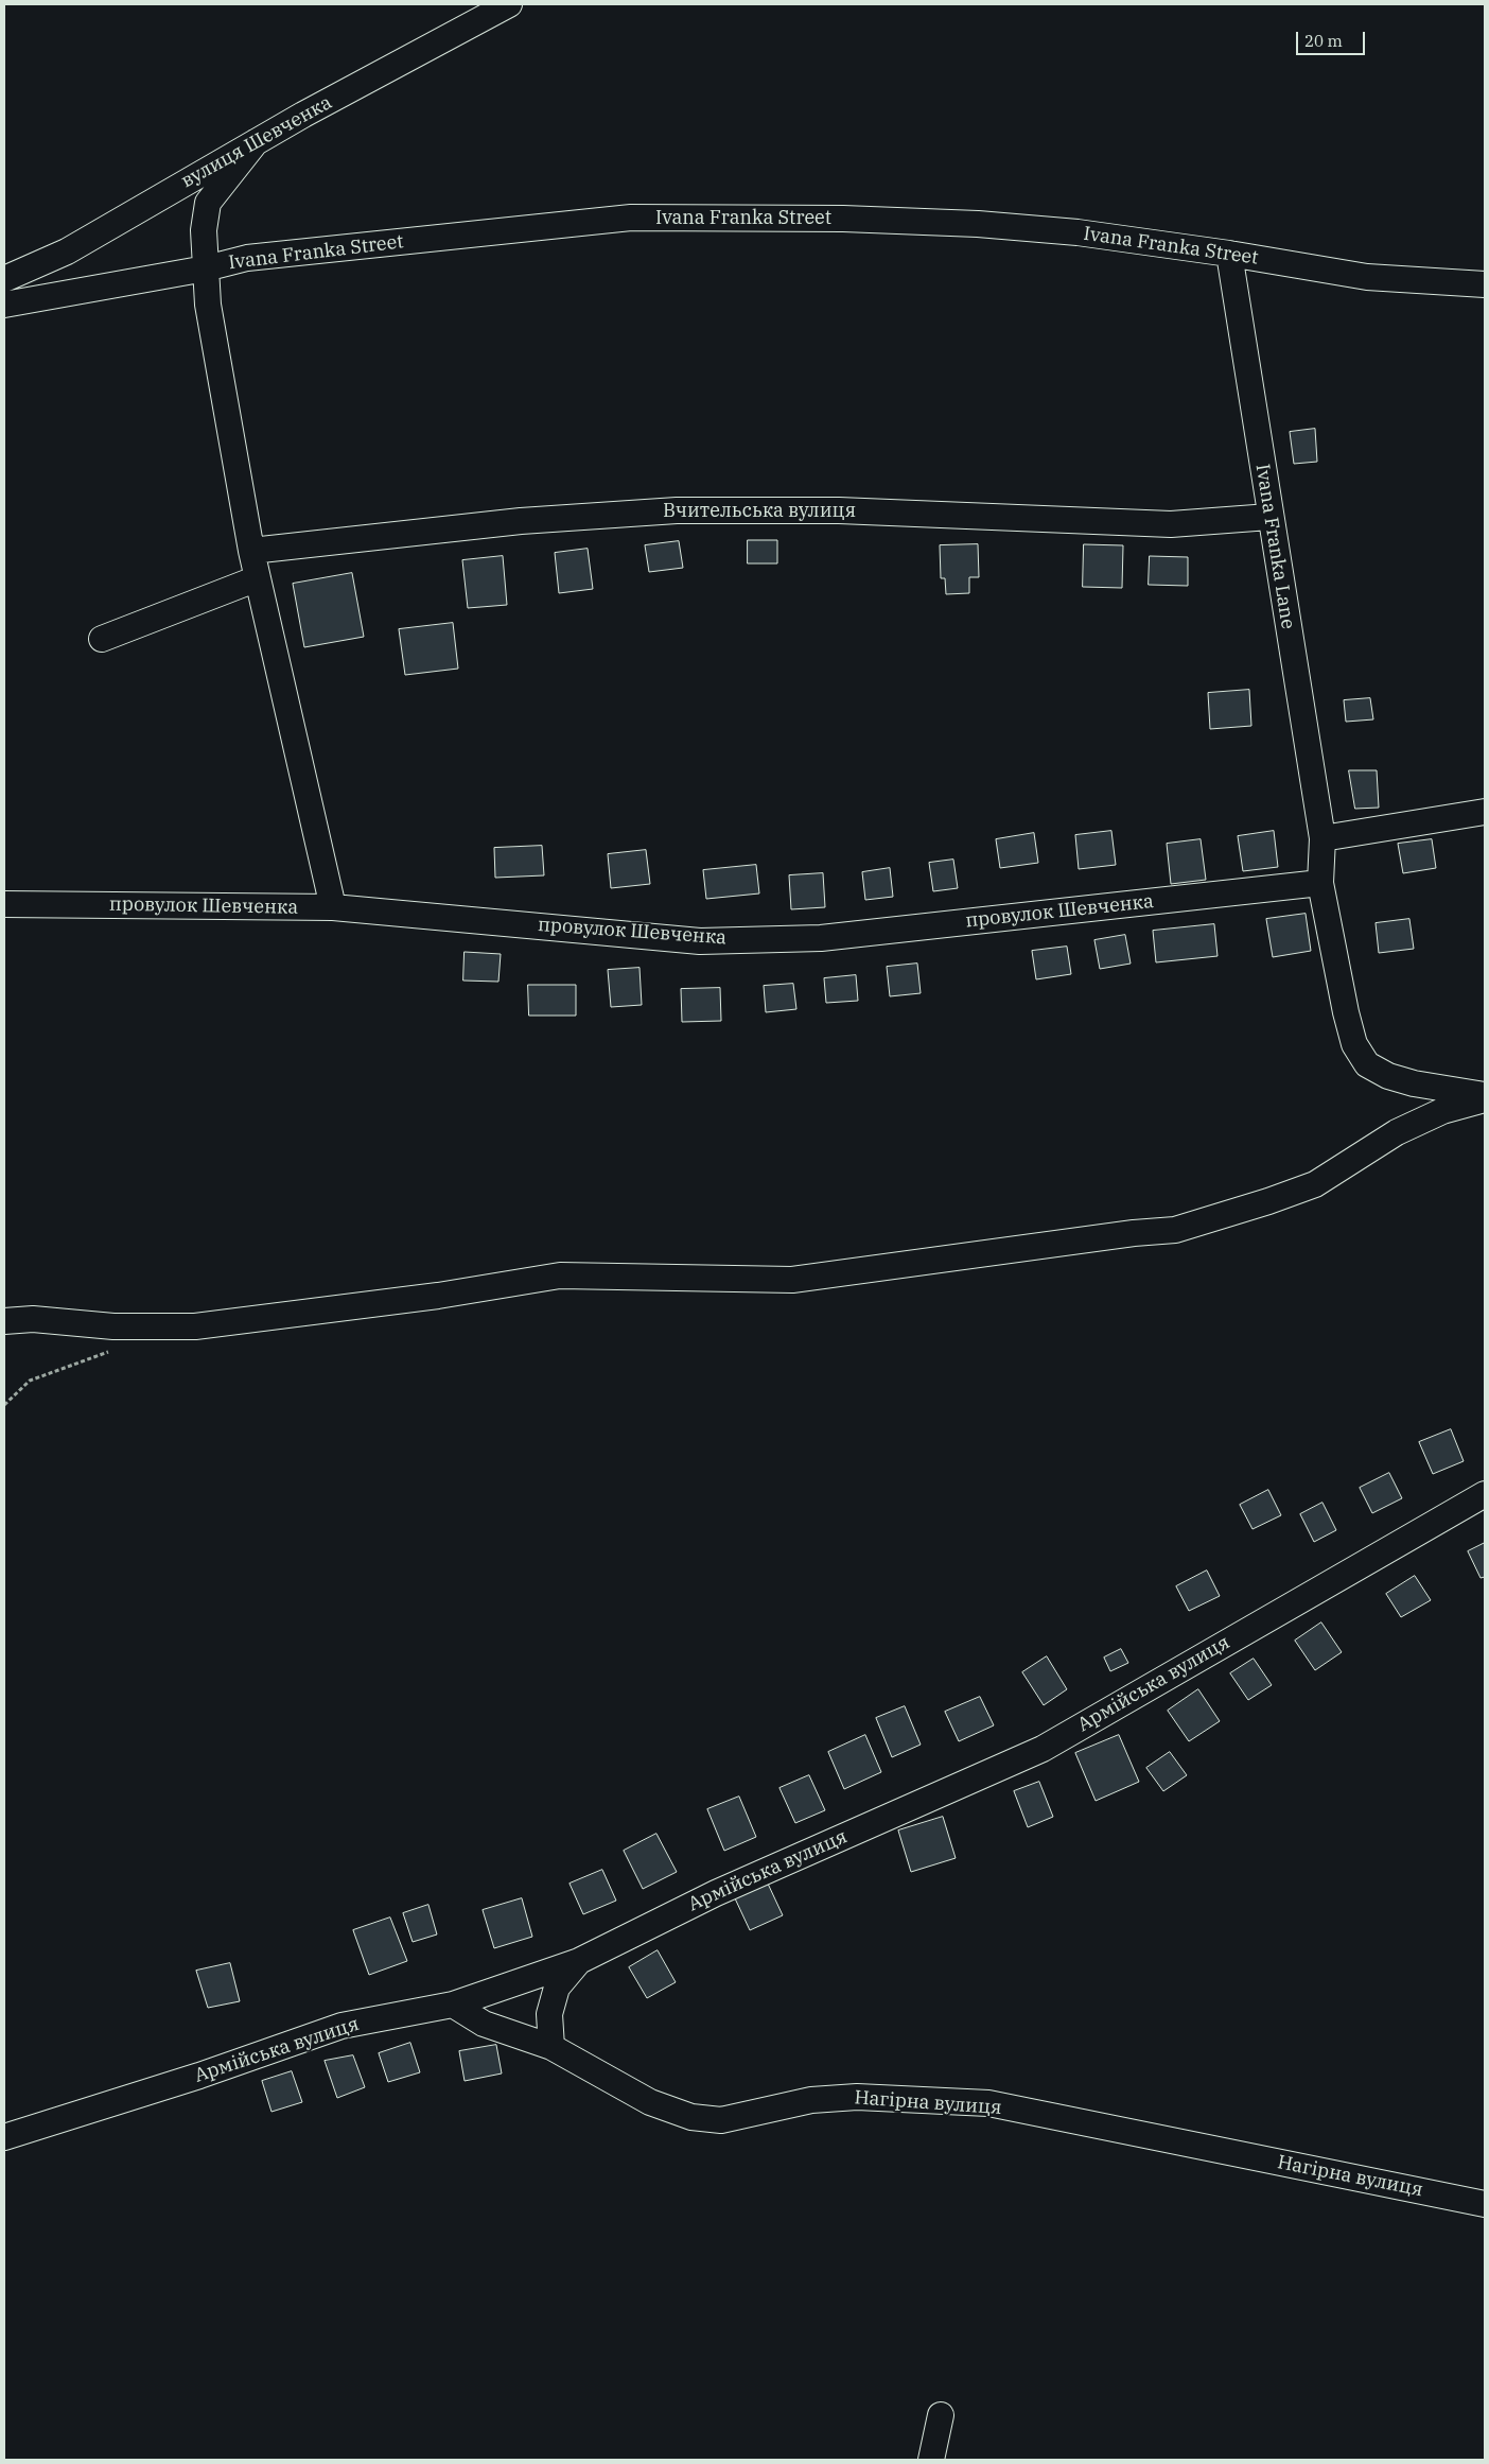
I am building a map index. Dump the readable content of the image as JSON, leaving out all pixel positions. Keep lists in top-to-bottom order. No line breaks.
{"streets":{"street":["вулиця Шевченка","Ivana Franka Street","Вчительська вулиця","Ivana Franka Lane","провулок Шевченка","Армійська вулиця","Нагірна вулиця"]},"crossings":[["Ivana Franka Street","Ivana Franka Lane"],["Вчительська вулиця","Ivana Franka Lane"],["Ivana Franka Lane","провулок Шевченка"],["Армійська вулиця","Нагірна вулиця"]],"scale_bar":"20 m"}
